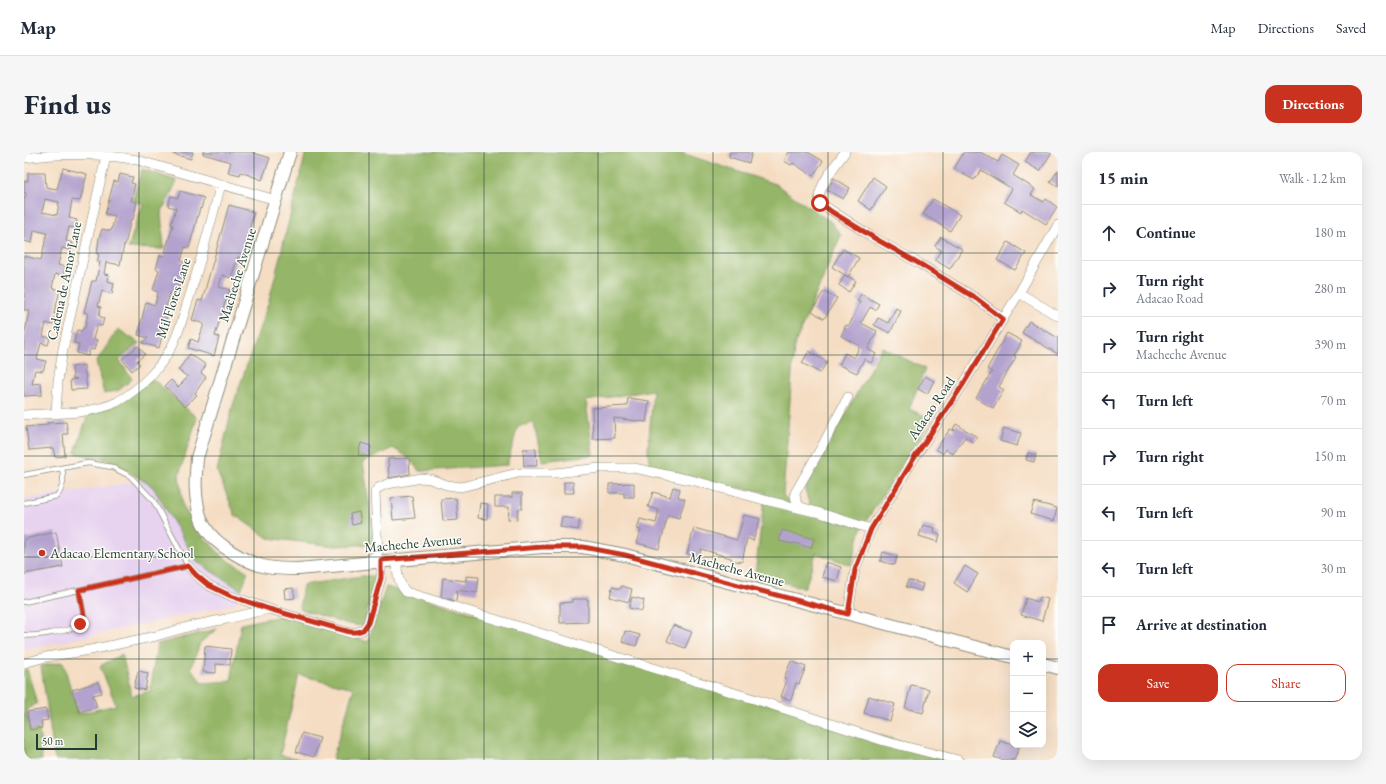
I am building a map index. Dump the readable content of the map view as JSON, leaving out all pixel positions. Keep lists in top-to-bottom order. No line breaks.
{"streets":{"main road":["Macheche Avenue"],"street":["Cadena de Amor Lane","Mil Flores Lane","Adacao Road"]},"crossings":[["Macheche Avenue","Adacao Road"],["Cadena de Amor Lane","Mil Flores Lane"]],"places":["Adacao Elementary School"],"scale_bar":"50 m","page":{"header":"Map","nav":["Map","Directions","Saved"],"buttons":["Directions",["Save","Share"]],"title":"Find us","heading":["15 min","Walk · 1.2 km"],"list":[["Continue","180 m"],["Turn right","Adacao Road","280 m"],["Turn right","Macheche Avenue","390 m"],["Turn left","70 m"],["Turn right","150 m"],["Turn left","90 m"],["Turn left","30 m"],"Arrive at destination"],"map_buttons":["+","−"],"scale":"50 m"}}
